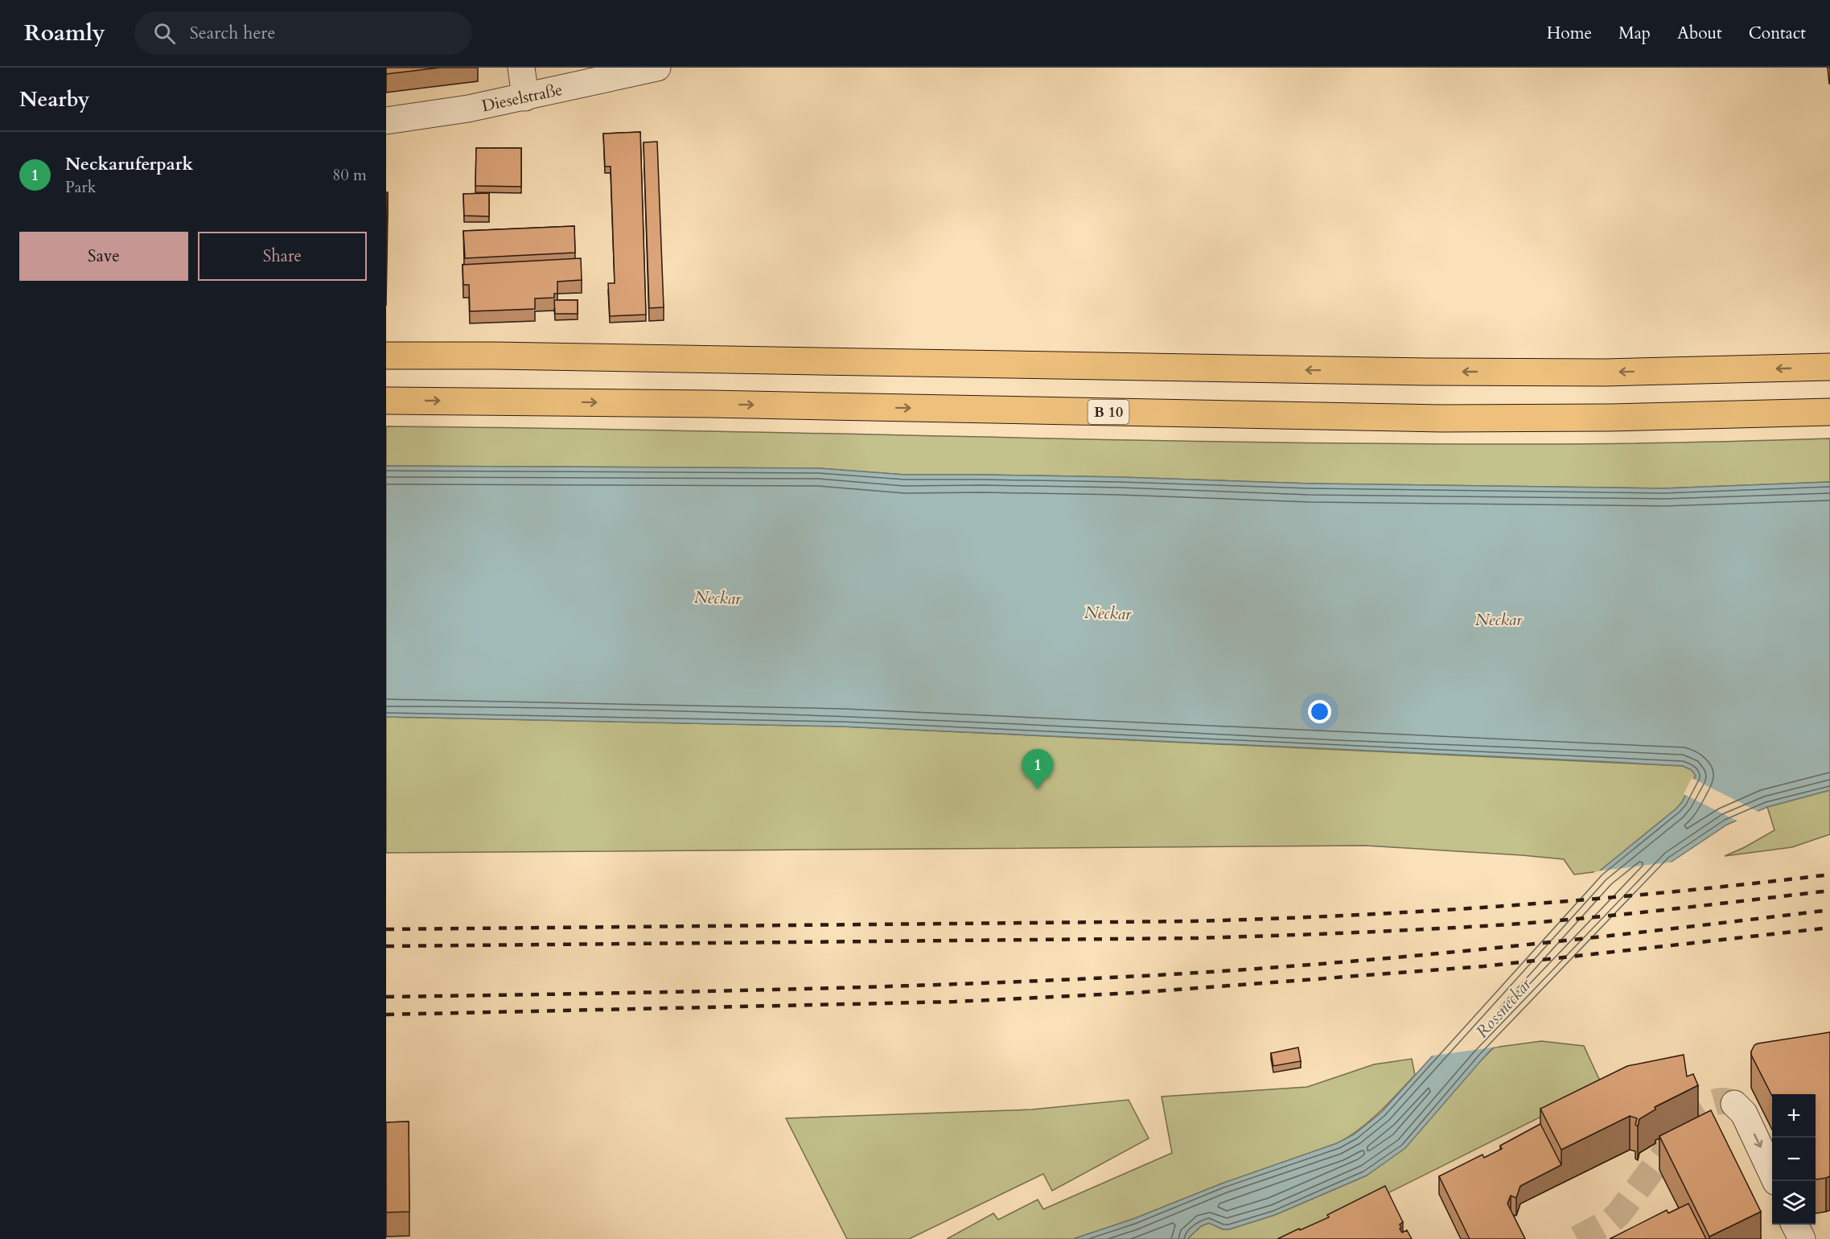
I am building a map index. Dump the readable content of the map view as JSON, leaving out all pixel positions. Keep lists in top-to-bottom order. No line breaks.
{"streets":{"highway":["B 10"],"street":["Dieselstraße"]},"water":["Neckar","Rossneckar"],"page":{"header":"Roamly","search":"Search here","nav":["Home","Map","About","Contact"],"heading":"Nearby","list":[{"mark":"1","name":"Neckaruferpark","note":"Park","value":"80 m"}],"buttons":["Save","Share"],"pins":"1","map_buttons":["+","−"]}}
